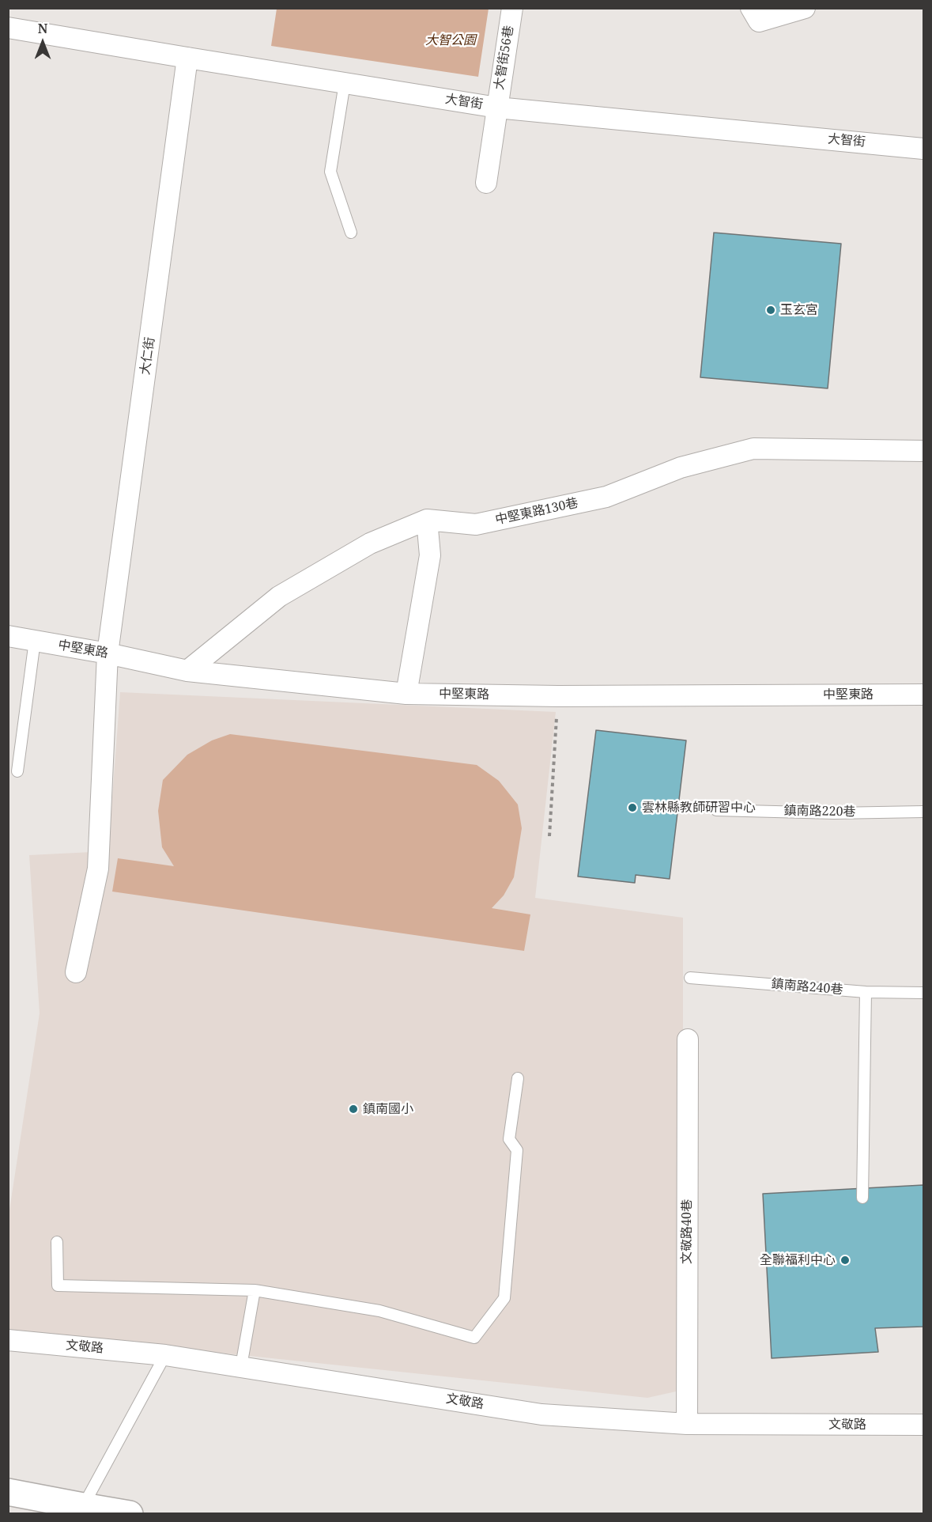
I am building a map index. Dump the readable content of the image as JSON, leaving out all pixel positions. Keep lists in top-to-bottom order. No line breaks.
{"streets":{"street":["大智街56巷","大智街","大仁街","中堅東路130巷","中堅東路","文敬路40巷","文敬路"],"lane":["鎮南路220巷","鎮南路240巷"]},"crossings":[["大智街56巷","大智街"],["大智街","大仁街"],["大仁街","中堅東路"],["中堅東路130巷","中堅東路"],["文敬路40巷","文敬路"]],"parks":["大智公園"],"places":["玉玄宮","雲林縣教師研習中心","鎮南國小","全聯福利中心"],"north":"top"}
